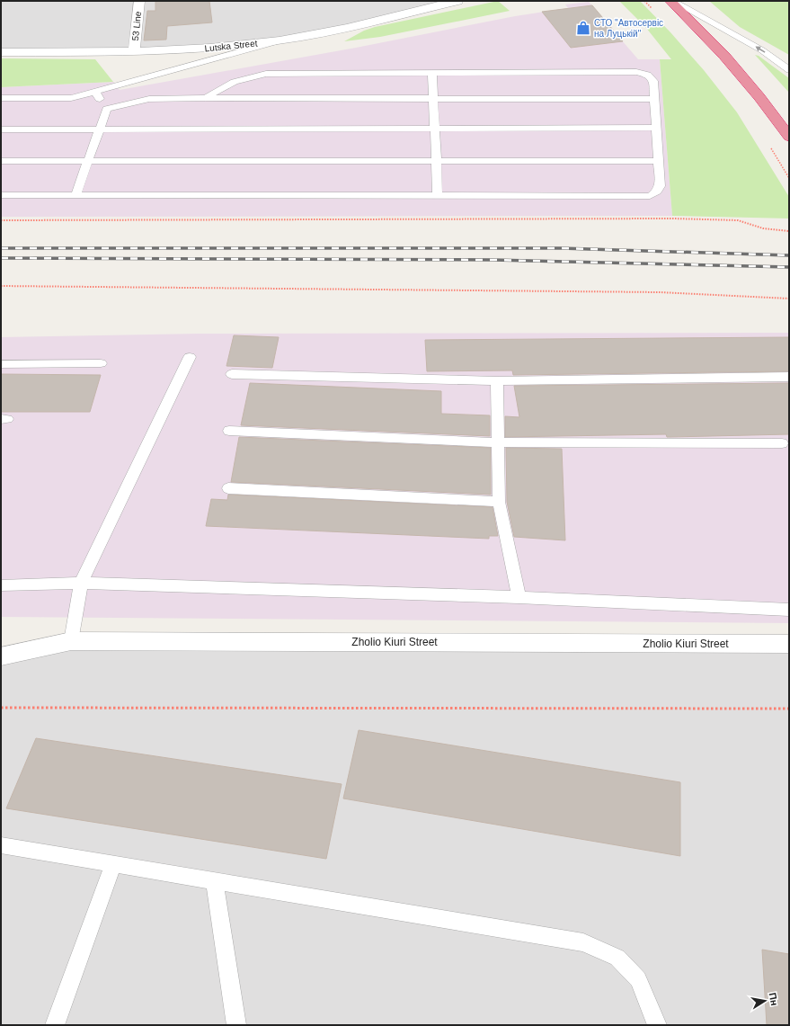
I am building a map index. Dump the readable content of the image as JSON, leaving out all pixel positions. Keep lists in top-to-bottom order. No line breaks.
{"streets":{"street":["53 Line","Lutska Street","Zholio Kiuri Street"]},"crossings":[["53 Line","Lutska Street"]],"places":{"shop":["СТО \"Автосервіс на Луцькій\""]},"north":"right"}
